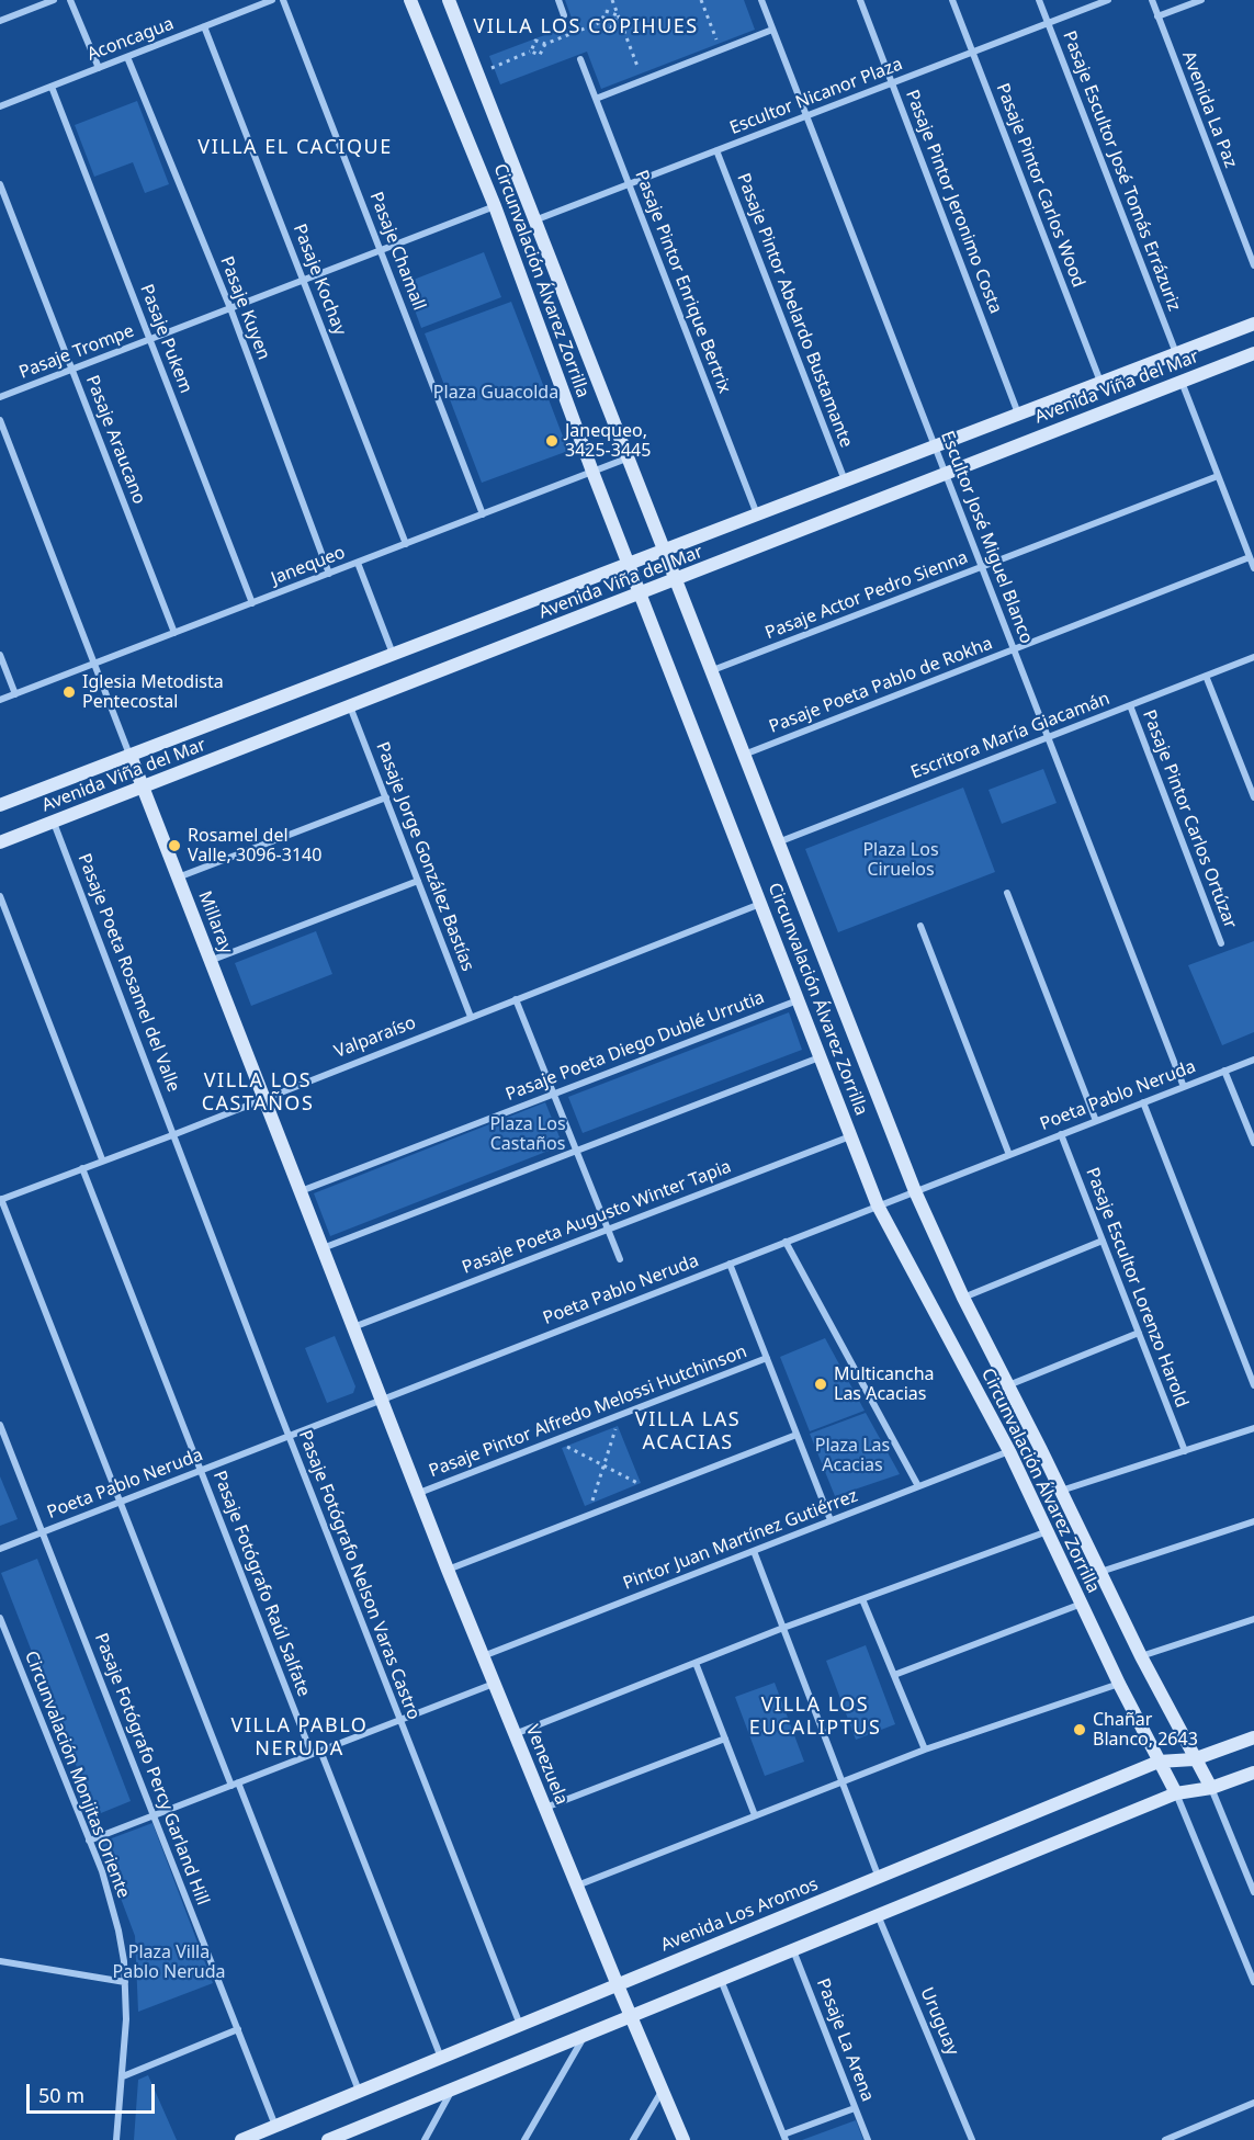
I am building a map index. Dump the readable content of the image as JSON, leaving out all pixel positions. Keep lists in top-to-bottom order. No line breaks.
{"streets":{"street":["Aconcagua","Escultor Nicanor Plaza","Avenida La Paz","Pasaje Escultor José Tomás Errázuriz","Pasaje Pintor Carlos Wood","Pasaje Pintor Jeronimo Costa","Pasaje Chamall","Pasaje Kochay","Circunvalación Álvarez Zorrilla","Pasaje Pintor Enrique Bertrix","Pasaje Kuyen","Pasaje Pintor Abelardo Bustamante","Pasaje Pukem","Pasaje Trompe","Avenida Viña del Mar","Pasaje Araucano","Escultor José Miguel Blanco","Janequeo","Pasaje Actor Pedro Sienna","Pasaje Poeta Pablo de Rokha","Escritora María Giacamán","Pasaje Pintor Carlos Ortúzar","Pasaje Jorge González Bastías","Millaray","Pasaje Poeta Rosamel del Valle","Valparaíso","Pasaje Poeta Diego Dublé Urrutia","Poeta Pablo Neruda","Pasaje Poeta Augusto Winter Tapia","Pasaje Escultor Lorenzo Harold","Pasaje Pintor Alfredo Melossi Hutchinson","Pintor Juan Martínez Gutiérrez","Pasaje Fotógrafo Nelson Varas Castro","Pasaje Fotógrafo Raúl Salfate","Venezuela","Pasaje Fotógrafo Percy Garland Hill","Circunvalación Monjitas Oriente","Avenida Los Aromos","Uruguay","Pasaje La Arena"]},"crossings":[["Aconcagua","Pasaje Kochay"],["Aconcagua","Pasaje Kuyen"],["Aconcagua","Pasaje Pukem"],["Escultor Nicanor Plaza","Pasaje Escultor José Tomás Errázuriz"],["Escultor Nicanor Plaza","Pasaje Pintor Carlos Wood"],["Escultor Nicanor Plaza","Pasaje Pintor Jeronimo Costa"],["Escultor Nicanor Plaza","Circunvalación Álvarez Zorrilla"],["Escultor Nicanor Plaza","Pasaje Pintor Enrique Bertrix"],["Escultor Nicanor Plaza","Pasaje Pintor Abelardo Bustamante"],["Escultor Nicanor Plaza","Escultor José Miguel Blanco"],["Pasaje Escultor José Tomás Errázuriz","Avenida Viña del Mar"],["Pasaje Pintor Carlos Wood","Avenida Viña del Mar"],["Pasaje Pintor Jeronimo Costa","Avenida Viña del Mar"],["Pasaje Chamall","Pasaje Trompe"],["Pasaje Chamall","Janequeo"],["Pasaje Kochay","Pasaje Trompe"],["Pasaje Kochay","Janequeo"],["Circunvalación Álvarez Zorrilla","Pasaje Trompe"],["Circunvalación Álvarez Zorrilla","Avenida Viña del Mar"],["Circunvalación Álvarez Zorrilla","Janequeo"],["Circunvalación Álvarez Zorrilla","Pasaje Actor Pedro Sienna"],["Circunvalación Álvarez Zorrilla","Pasaje Poeta Pablo de Rokha"],["Circunvalación Álvarez Zorrilla","Escritora María Giacamán"],["Circunvalación Álvarez Zorrilla","Valparaíso"],["Circunvalación Álvarez Zorrilla","Pasaje Poeta Diego Dublé Urrutia"],["Circunvalación Álvarez Zorrilla","Poeta Pablo Neruda"],["Circunvalación Álvarez Zorrilla","Pasaje Poeta Augusto Winter Tapia"],["Circunvalación Álvarez Zorrilla","Pintor Juan Martínez Gutiérrez"],["Circunvalación Álvarez Zorrilla","Avenida Los Aromos"],["Pasaje Pintor Enrique Bertrix","Avenida Viña del Mar"],["Pasaje Kuyen","Pasaje Trompe"],["Pasaje Kuyen","Janequeo"],["Pasaje Pintor Abelardo Bustamante","Avenida Viña del Mar"],["Pasaje Pukem","Pasaje Trompe"],["Pasaje Pukem","Janequeo"],["Pasaje Trompe","Pasaje Araucano"],["Avenida Viña del Mar","Escultor José Miguel Blanco"],["Avenida Viña del Mar","Pasaje Jorge González Bastías"],["Avenida Viña del Mar","Millaray"],["Avenida Viña del Mar","Pasaje Poeta Rosamel del Valle"],["Pasaje Araucano","Janequeo"],["Escultor José Miguel Blanco","Pasaje Actor Pedro Sienna"],["Escultor José Miguel Blanco","Pasaje Poeta Pablo de Rokha"],["Escultor José Miguel Blanco","Escritora María Giacamán"],["Escultor José Miguel Blanco","Poeta Pablo Neruda"],["Janequeo","Millaray"],["Escritora María Giacamán","Pasaje Pintor Carlos Ortúzar"],["Pasaje Jorge González Bastías","Valparaíso"],["Millaray","Valparaíso"],["Millaray","Pasaje Poeta Diego Dublé Urrutia"],["Millaray","Poeta Pablo Neruda"],["Millaray","Pasaje Poeta Augusto Winter Tapia"],["Millaray","Venezuela"],["Pasaje Poeta Rosamel del Valle","Valparaíso"],["Pasaje Poeta Rosamel del Valle","Pasaje Fotógrafo Nelson Varas Castro"],["Valparaíso","Pasaje Fotógrafo Nelson Varas Castro"],["Valparaíso","Pasaje Fotógrafo Raúl Salfate"],["Poeta Pablo Neruda","Pasaje Escultor Lorenzo Harold"],["Poeta Pablo Neruda","Pasaje Fotógrafo Nelson Varas Castro"],["Poeta Pablo Neruda","Pasaje Fotógrafo Raúl Salfate"],["Poeta Pablo Neruda","Venezuela"],["Poeta Pablo Neruda","Pasaje Fotógrafo Percy Garland Hill"],["Pasaje Pintor Alfredo Melossi Hutchinson","Venezuela"],["Pintor Juan Martínez Gutiérrez","Venezuela"],["Pasaje Fotógrafo Nelson Varas Castro","Avenida Los Aromos"],["Venezuela","Avenida Los Aromos"],["Pasaje Fotógrafo Percy Garland Hill","Avenida Los Aromos"]],"districts":["VILLA LOS COPIHUES","VILLA EL CACIQUE","VILLA LOS CASTAÑOS","VILLA LAS ACACIAS","VILLA LOS EUCALIPTUS","VILLA PABLO NERUDA"],"parks":["Plaza Guacolda","Plaza Los Ciruelos","Plaza Los Castaños","Plaza Las Acacias","Plaza Villa Pablo Neruda"],"places":["Janequeo, 3425-3445","Iglesia Metodista Pentecostal","Rosamel del Valle, 3096-3140","Multicancha Las Acacias","Chañar Blanco, 2643"],"scale_bar":"50 m"}
